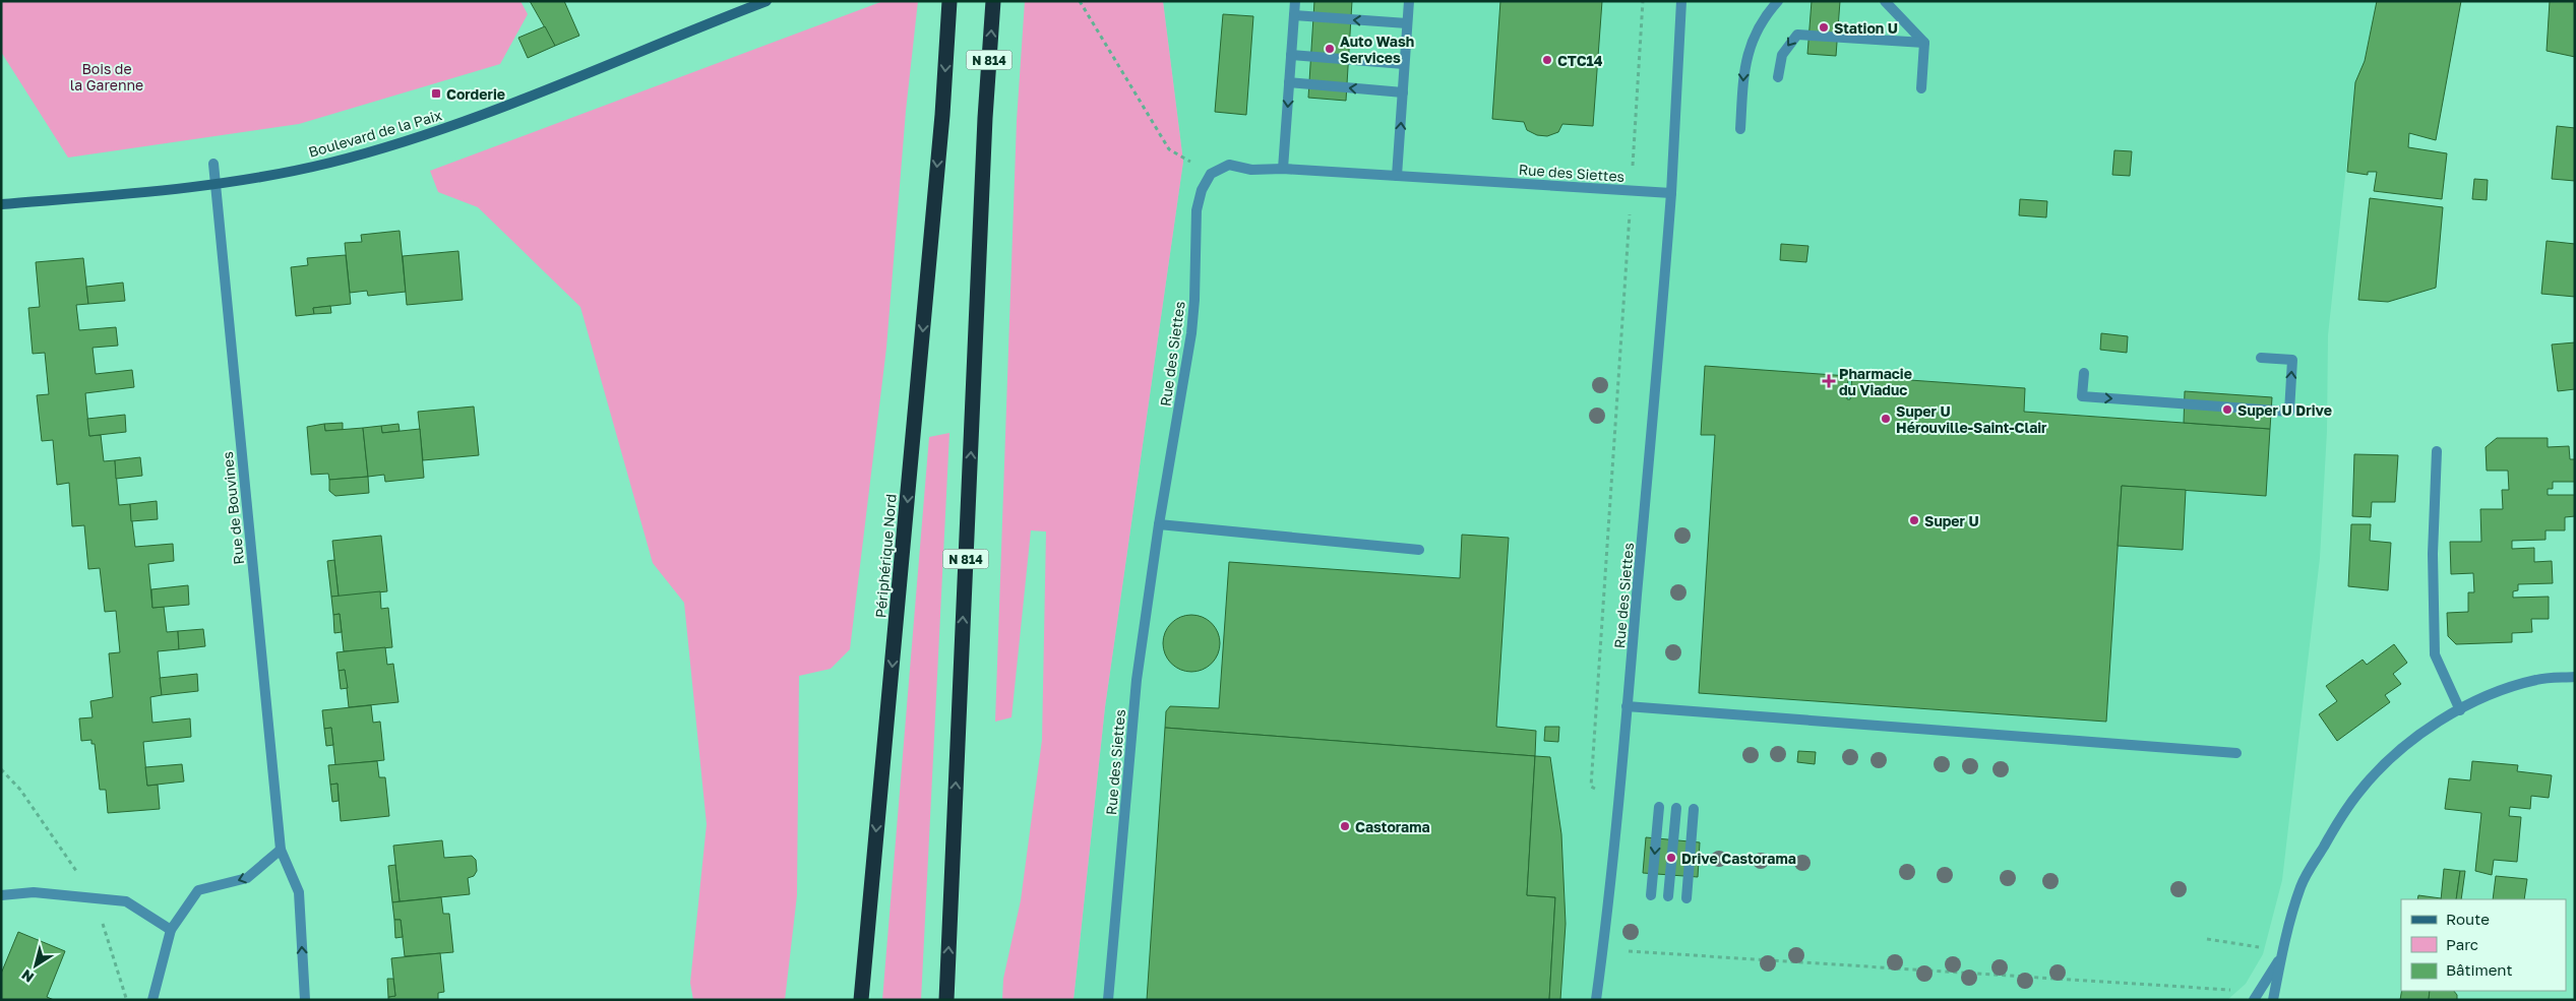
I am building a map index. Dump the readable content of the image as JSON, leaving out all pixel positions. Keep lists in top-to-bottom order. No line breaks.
{"streets":{"highway":["N 814","Périphérique Nord"],"street":["Boulevard de la Paix","Rue des Siettes","Rue de Bouvines"]},"crossings":[["Boulevard de la Paix","Rue de Bouvines"]],"parks":["Bois de la Garenne"],"places":{"other":["Station U","Auto Wash Services","CTC14","Super U Drive","Super U Hérouville-Saint-Clair","Super U","Castorama","Drive Castorama"],"transit":["Corderie"],"health":["Pharmacie du Viaduc"]},"legend":["Route","Parc","Bâtiment"],"north":"bottom left"}
